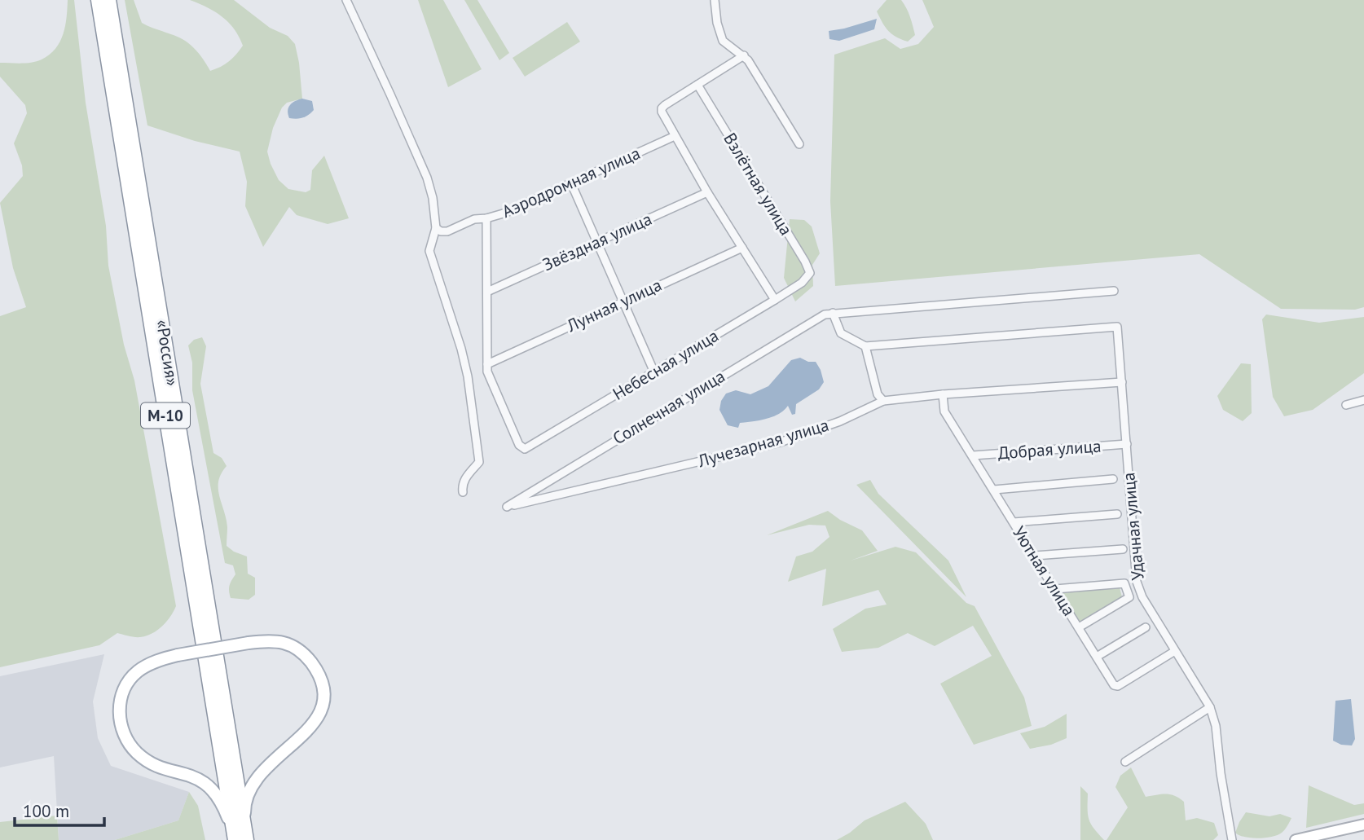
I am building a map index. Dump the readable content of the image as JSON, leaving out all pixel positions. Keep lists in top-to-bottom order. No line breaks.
{"streets":{"highway":["«Россия»","М-10"],"street":["Аэродромная улица","Взлётная улица","Звёздная улица","Лунная улица","Небесная улица","Солнечная улица","Лучезарная улица","Добрая улица","Удачная улица","Уютная улица"]},"crossings":[["Взлётная улица","Небесная улица"],["Лунная улица","Небесная улица"],["Солнечная улица","Лучезарная улица"],["Лучезарная улица","Удачная улица"],["Лучезарная улица","Уютная улица"],["Добрая улица","Удачная улица"],["Добрая улица","Уютная улица"],["Удачная улица","Уютная улица"]],"scale_bar":"100 m"}
